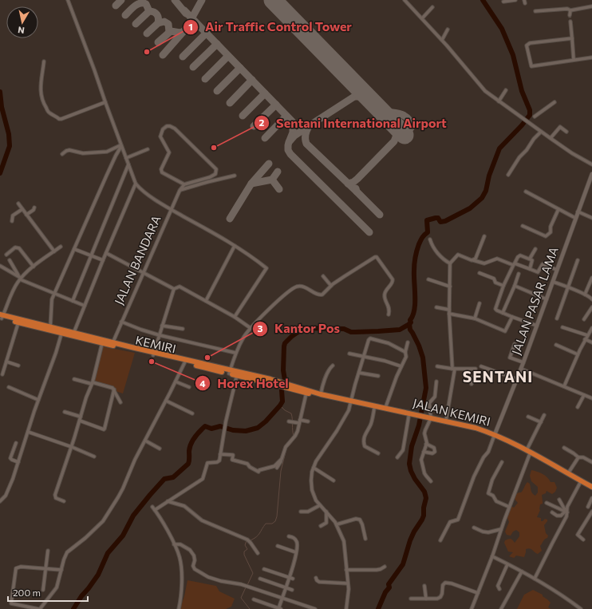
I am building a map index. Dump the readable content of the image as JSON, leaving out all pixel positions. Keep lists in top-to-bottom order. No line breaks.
{"streets":{"highway":["KEMIRI","JALAN KEMIRI"],"street":["JALAN BANDARA","JALAN PASAR LAMA"]},"crossings":[["JALAN BANDARA","KEMIRI"],["JALAN PASAR LAMA","JALAN KEMIRI"],["KEMIRI","JALAN KEMIRI"]],"districts":["SENTANI"],"places":["Air Traffic Control Tower","Sentani International Airport","Kantor Pos","Horex Hotel"],"scale_bar":"200 m","north":"bottom"}
